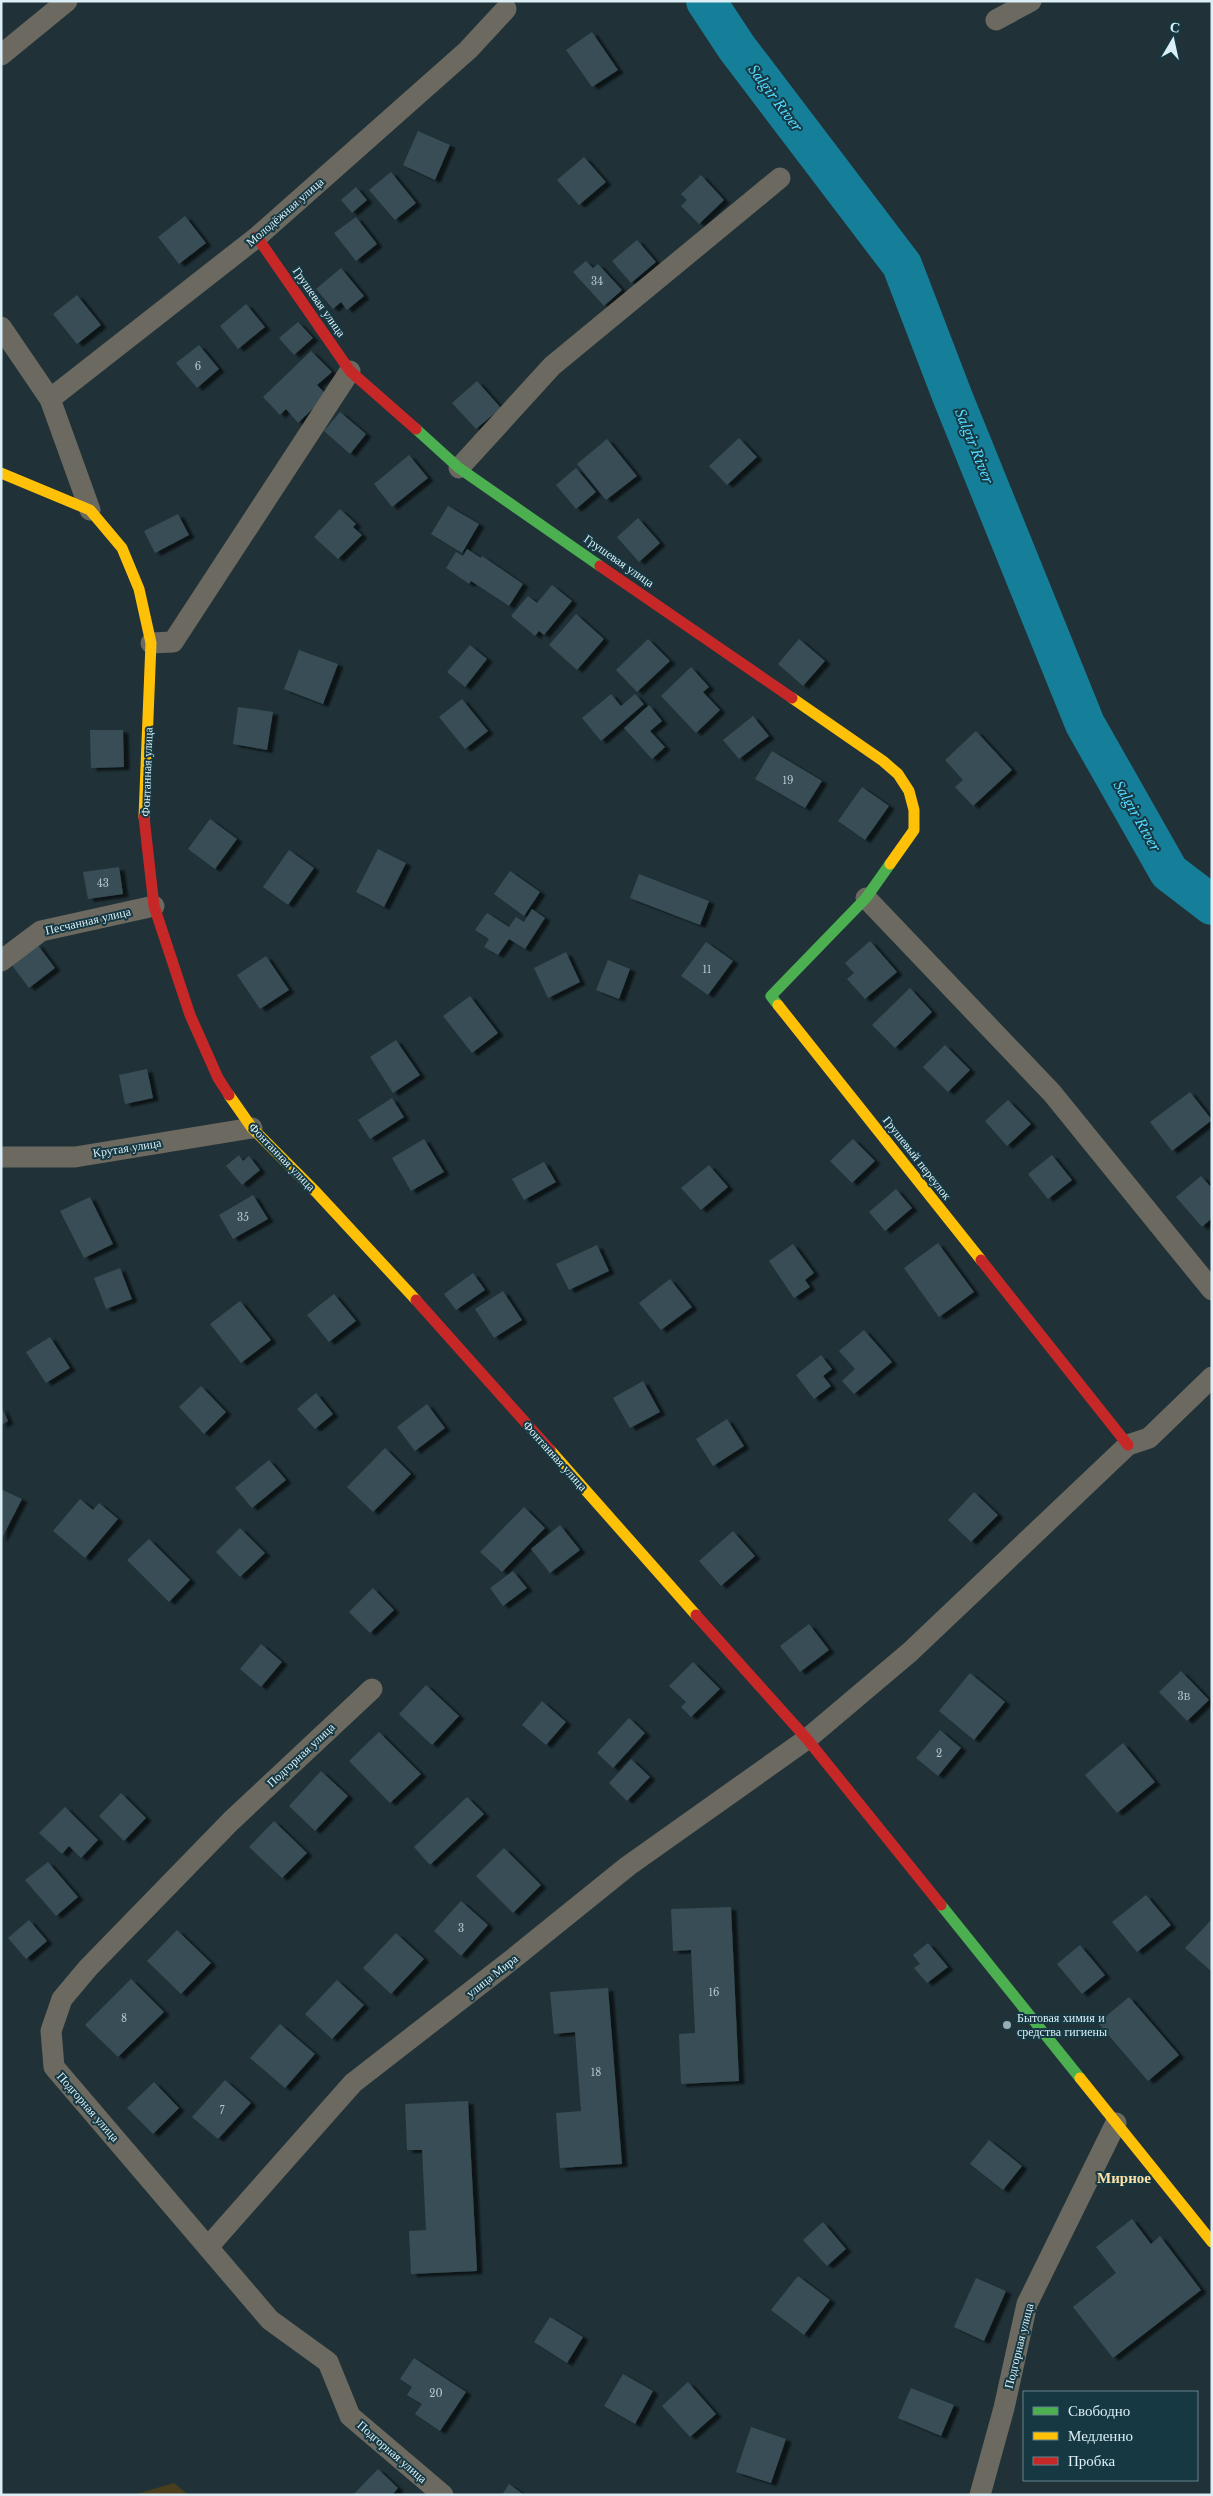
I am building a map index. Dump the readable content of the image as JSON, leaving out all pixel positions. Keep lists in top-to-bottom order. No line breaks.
{"streets":{"main road":["Грушевая улица","Фонтанная улица","Грушевый переулок"],"street":["Молодёжная улица","Песчанная улица","Крутая улица","Подгорная улица","улица Мира"]},"crossings":[["Молодёжная улица","Грушевая улица"],["Молодёжная улица","Фонтанная улица"],["Грушевая улица","Грушевый переулок"],["Фонтанная улица","Песчанная улица"],["Фонтанная улица","Крутая улица"],["Фонтанная улица","Подгорная улица"],["Фонтанная улица","улица Мира"],["Грушевый переулок","улица Мира"],["Подгорная улица","улица Мира"]],"districts":["Мирное"],"water":["Salgir River"],"places":["Бытовая химия и средства гигиены"],"house_numbers":["34","6","19","43","11","35","3В","2","3","16","8","18","7","20"],"legend":["Свободно","Медленно","Пробка"],"north":"top"}
